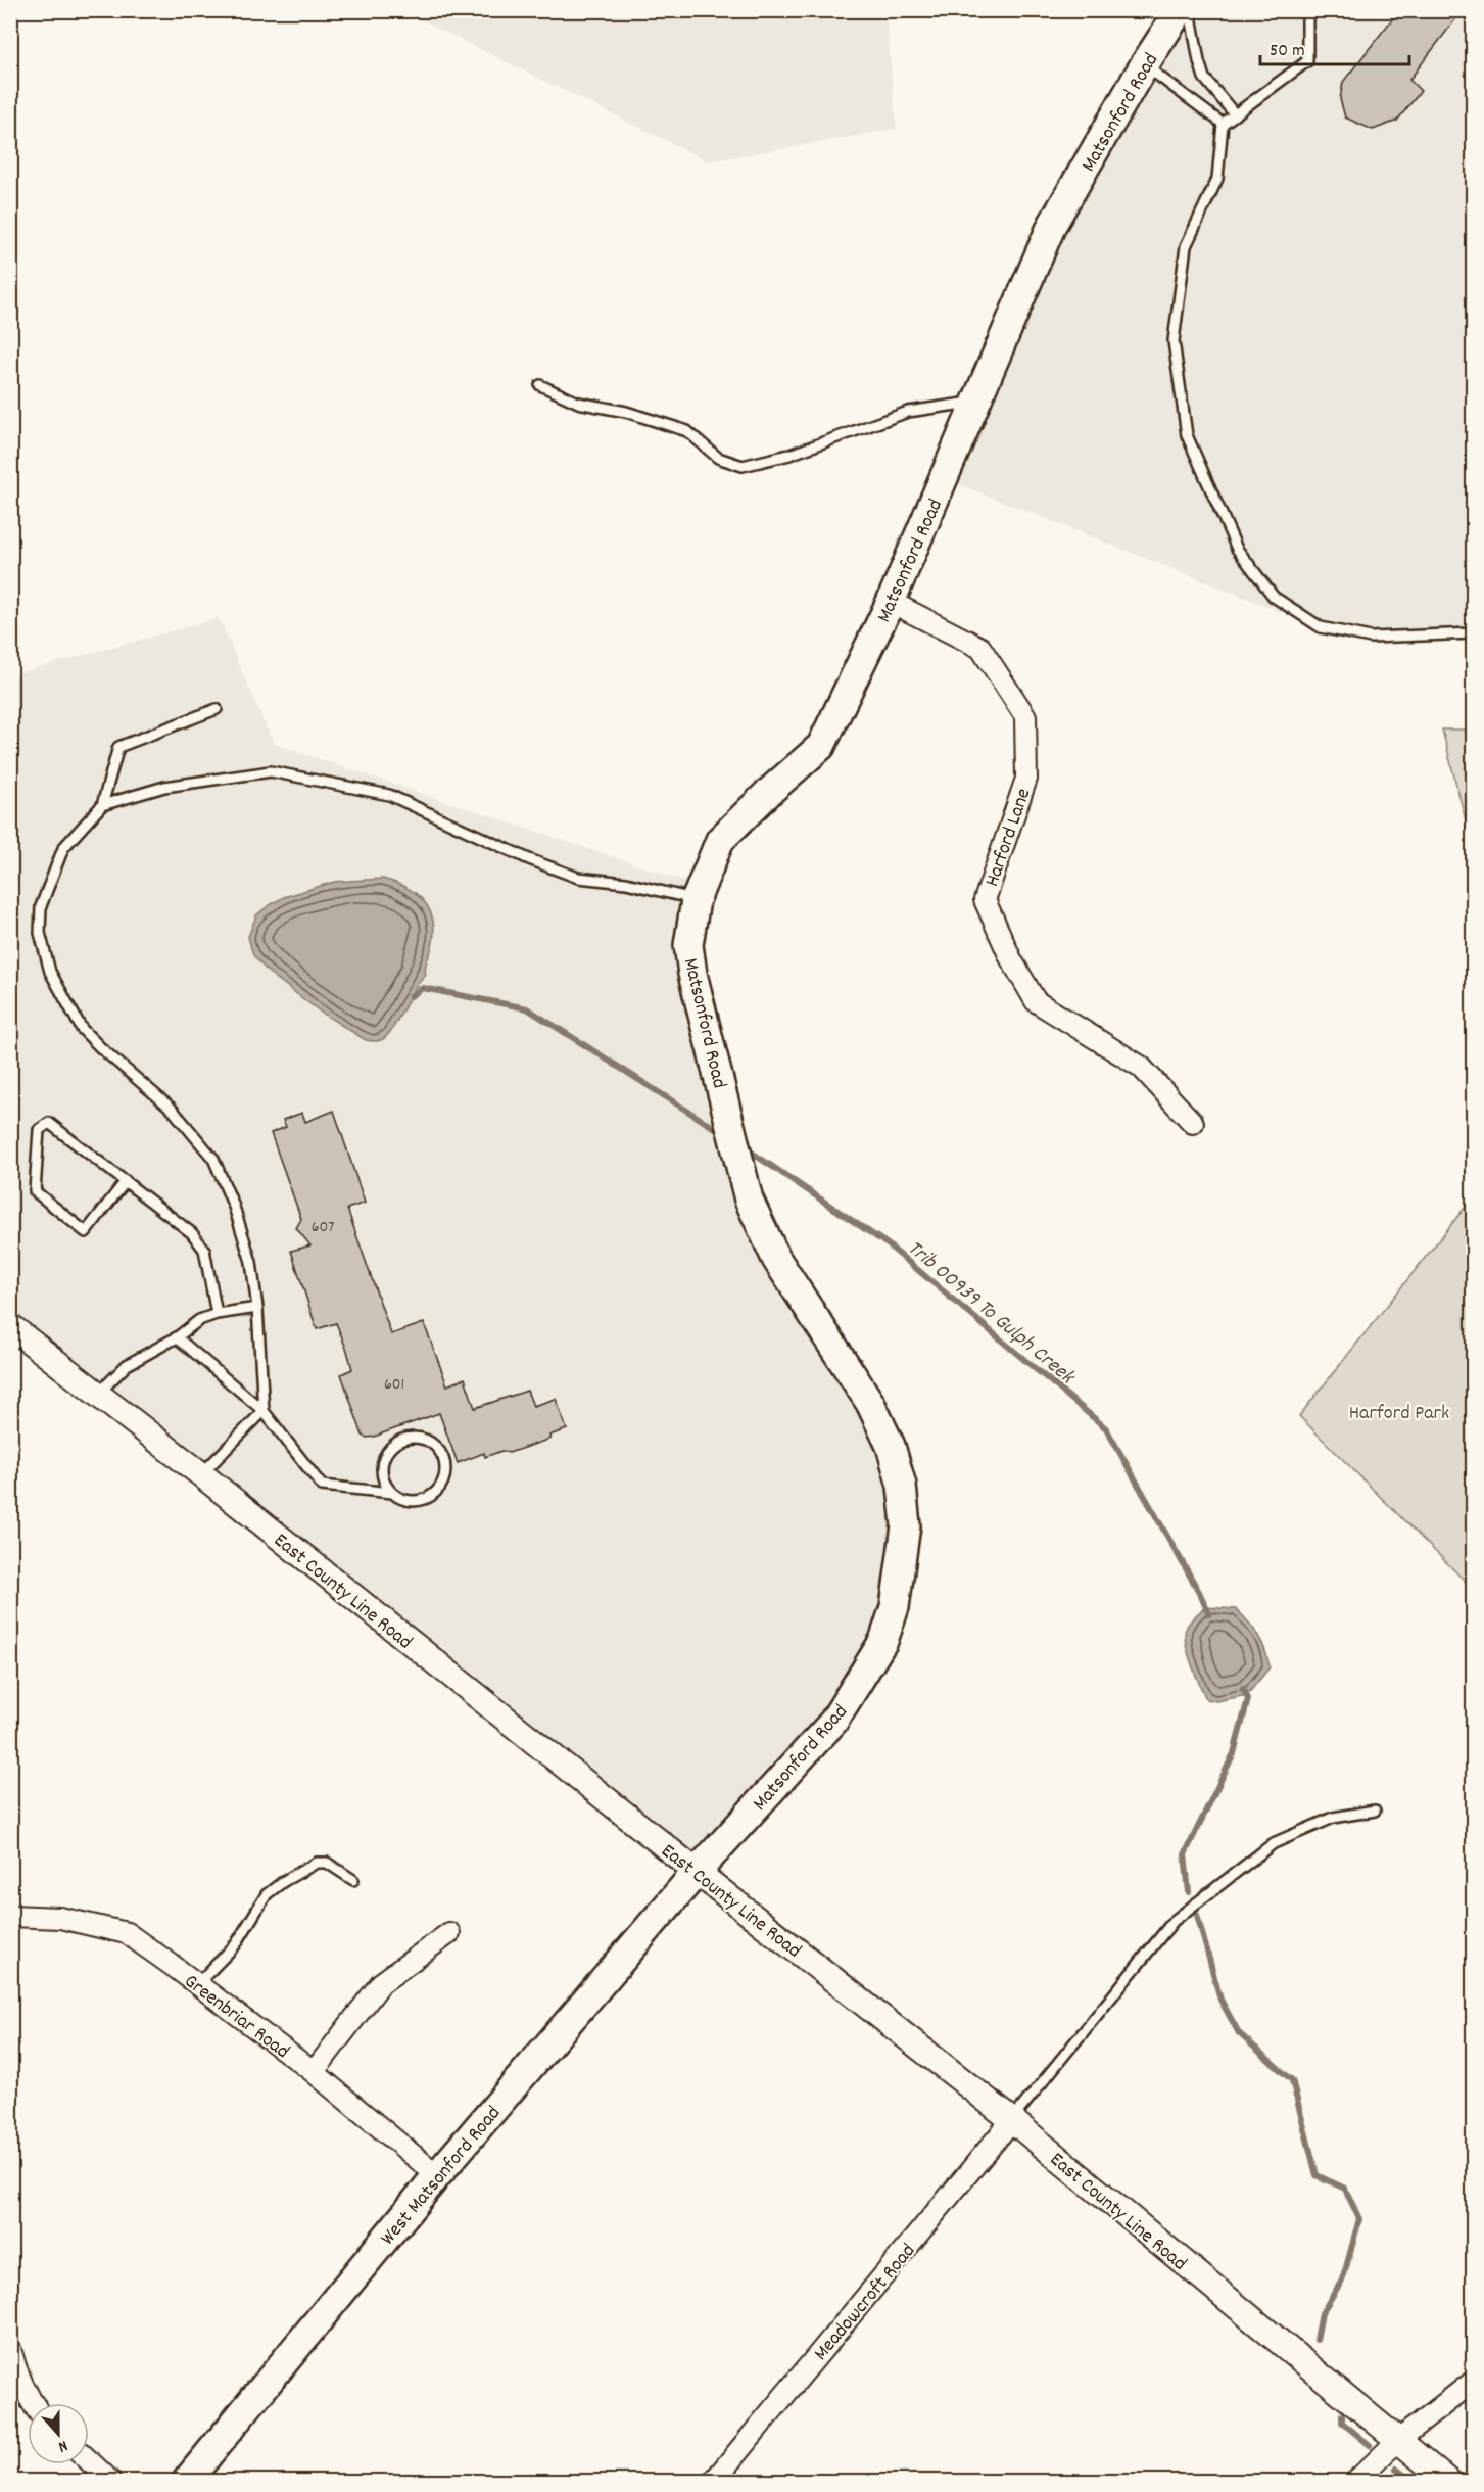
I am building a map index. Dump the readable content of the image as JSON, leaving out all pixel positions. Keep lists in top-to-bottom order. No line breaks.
{"streets":{"main road":["Matsonford Road","West Matsonford Road"],"street":["Harford Lane","East County Line Road","Greenbriar Road","Meadowcroft Road"]},"crossings":[["Matsonford Road","Harford Lane"],["Matsonford Road","East County Line Road"],["Matsonford Road","West Matsonford Road"],["East County Line Road","West Matsonford Road"],["East County Line Road","Meadowcroft Road"],["Greenbriar Road","West Matsonford Road"]],"water":["Trib 00939 To Gulph Creek"],"parks":["Harford Park"],"house_numbers":["607","601"],"scale_bar":"50 m","north":"bottom"}
